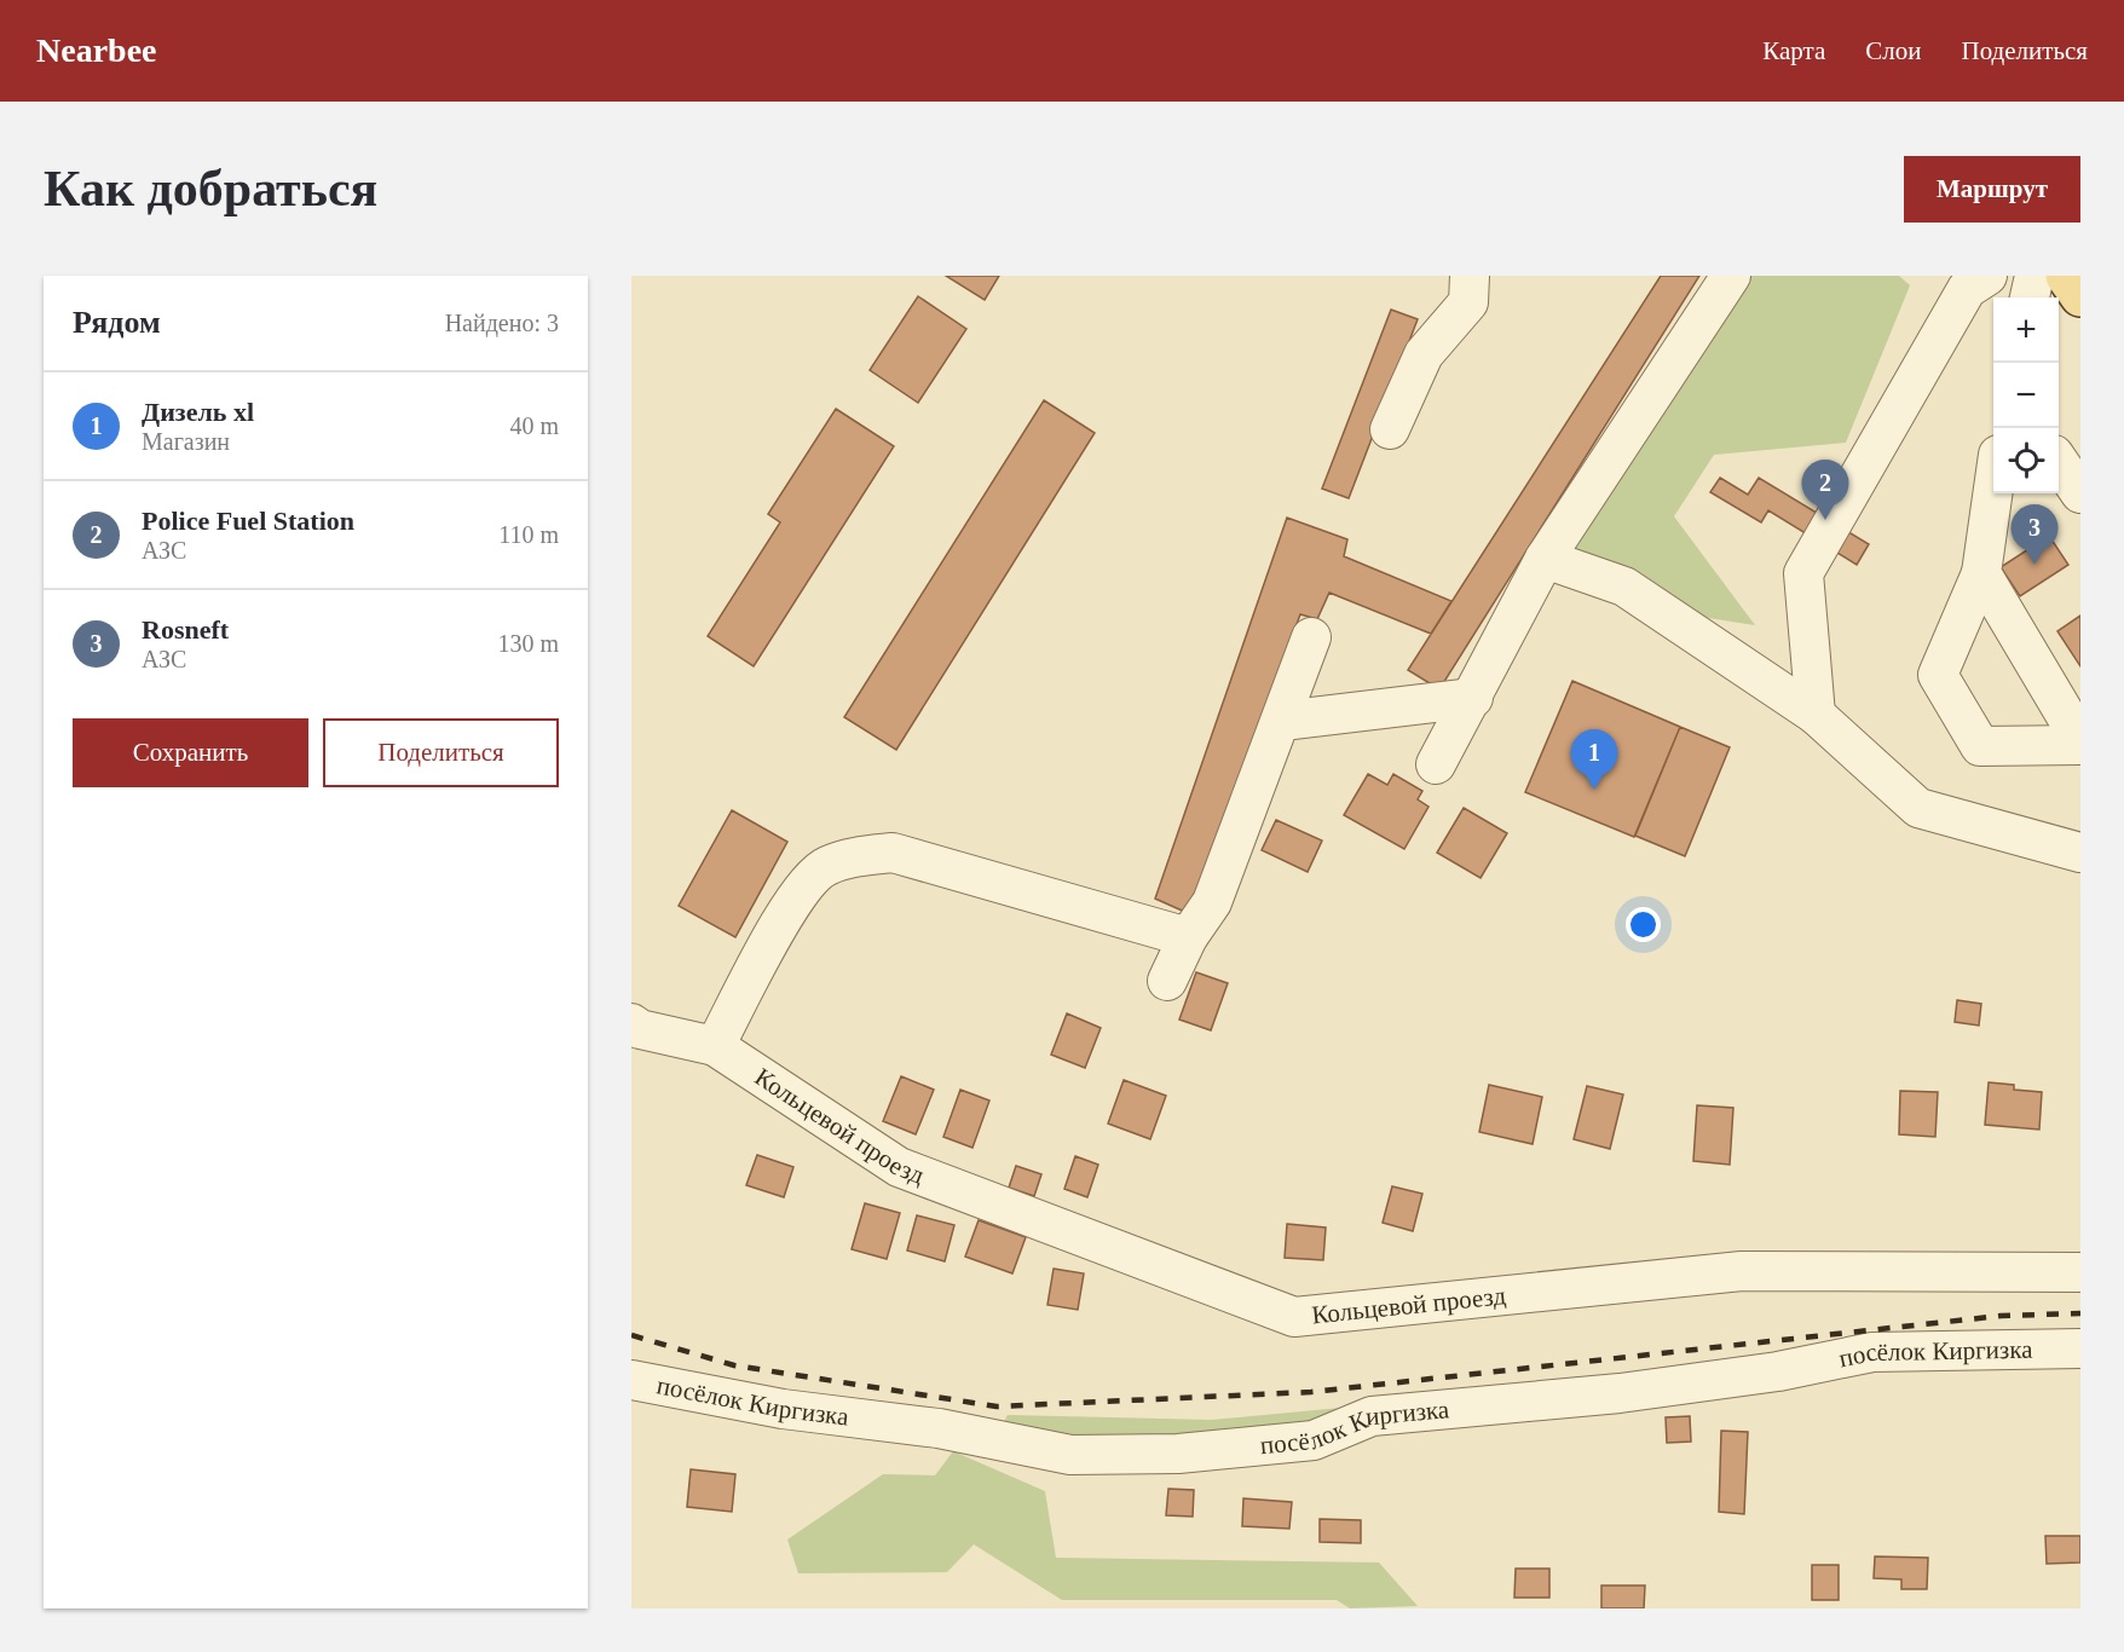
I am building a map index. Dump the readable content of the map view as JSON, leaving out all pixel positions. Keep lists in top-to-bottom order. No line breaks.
{"streets":{"street":["Кольцевой проезд","посёлок Киргизка"]},"page":{"header":"Nearbee","nav":["Карта","Слои","Поделиться"],"buttons":["Маршрут",["Сохранить","Поделиться"]],"title":"Как добраться","heading":["Рядом","Найдено: 3"],"map_buttons":["+","−"],"list":[{"mark":"1","name":"Дизель xl","note":"Магазин","value":"40 m"},{"mark":"2","name":"Police Fuel Station","note":"АЗС","value":"110 m"},{"mark":"3","name":"Rosneft","note":"АЗС","value":"130 m"}],"pins":["2","3","1"]}}
